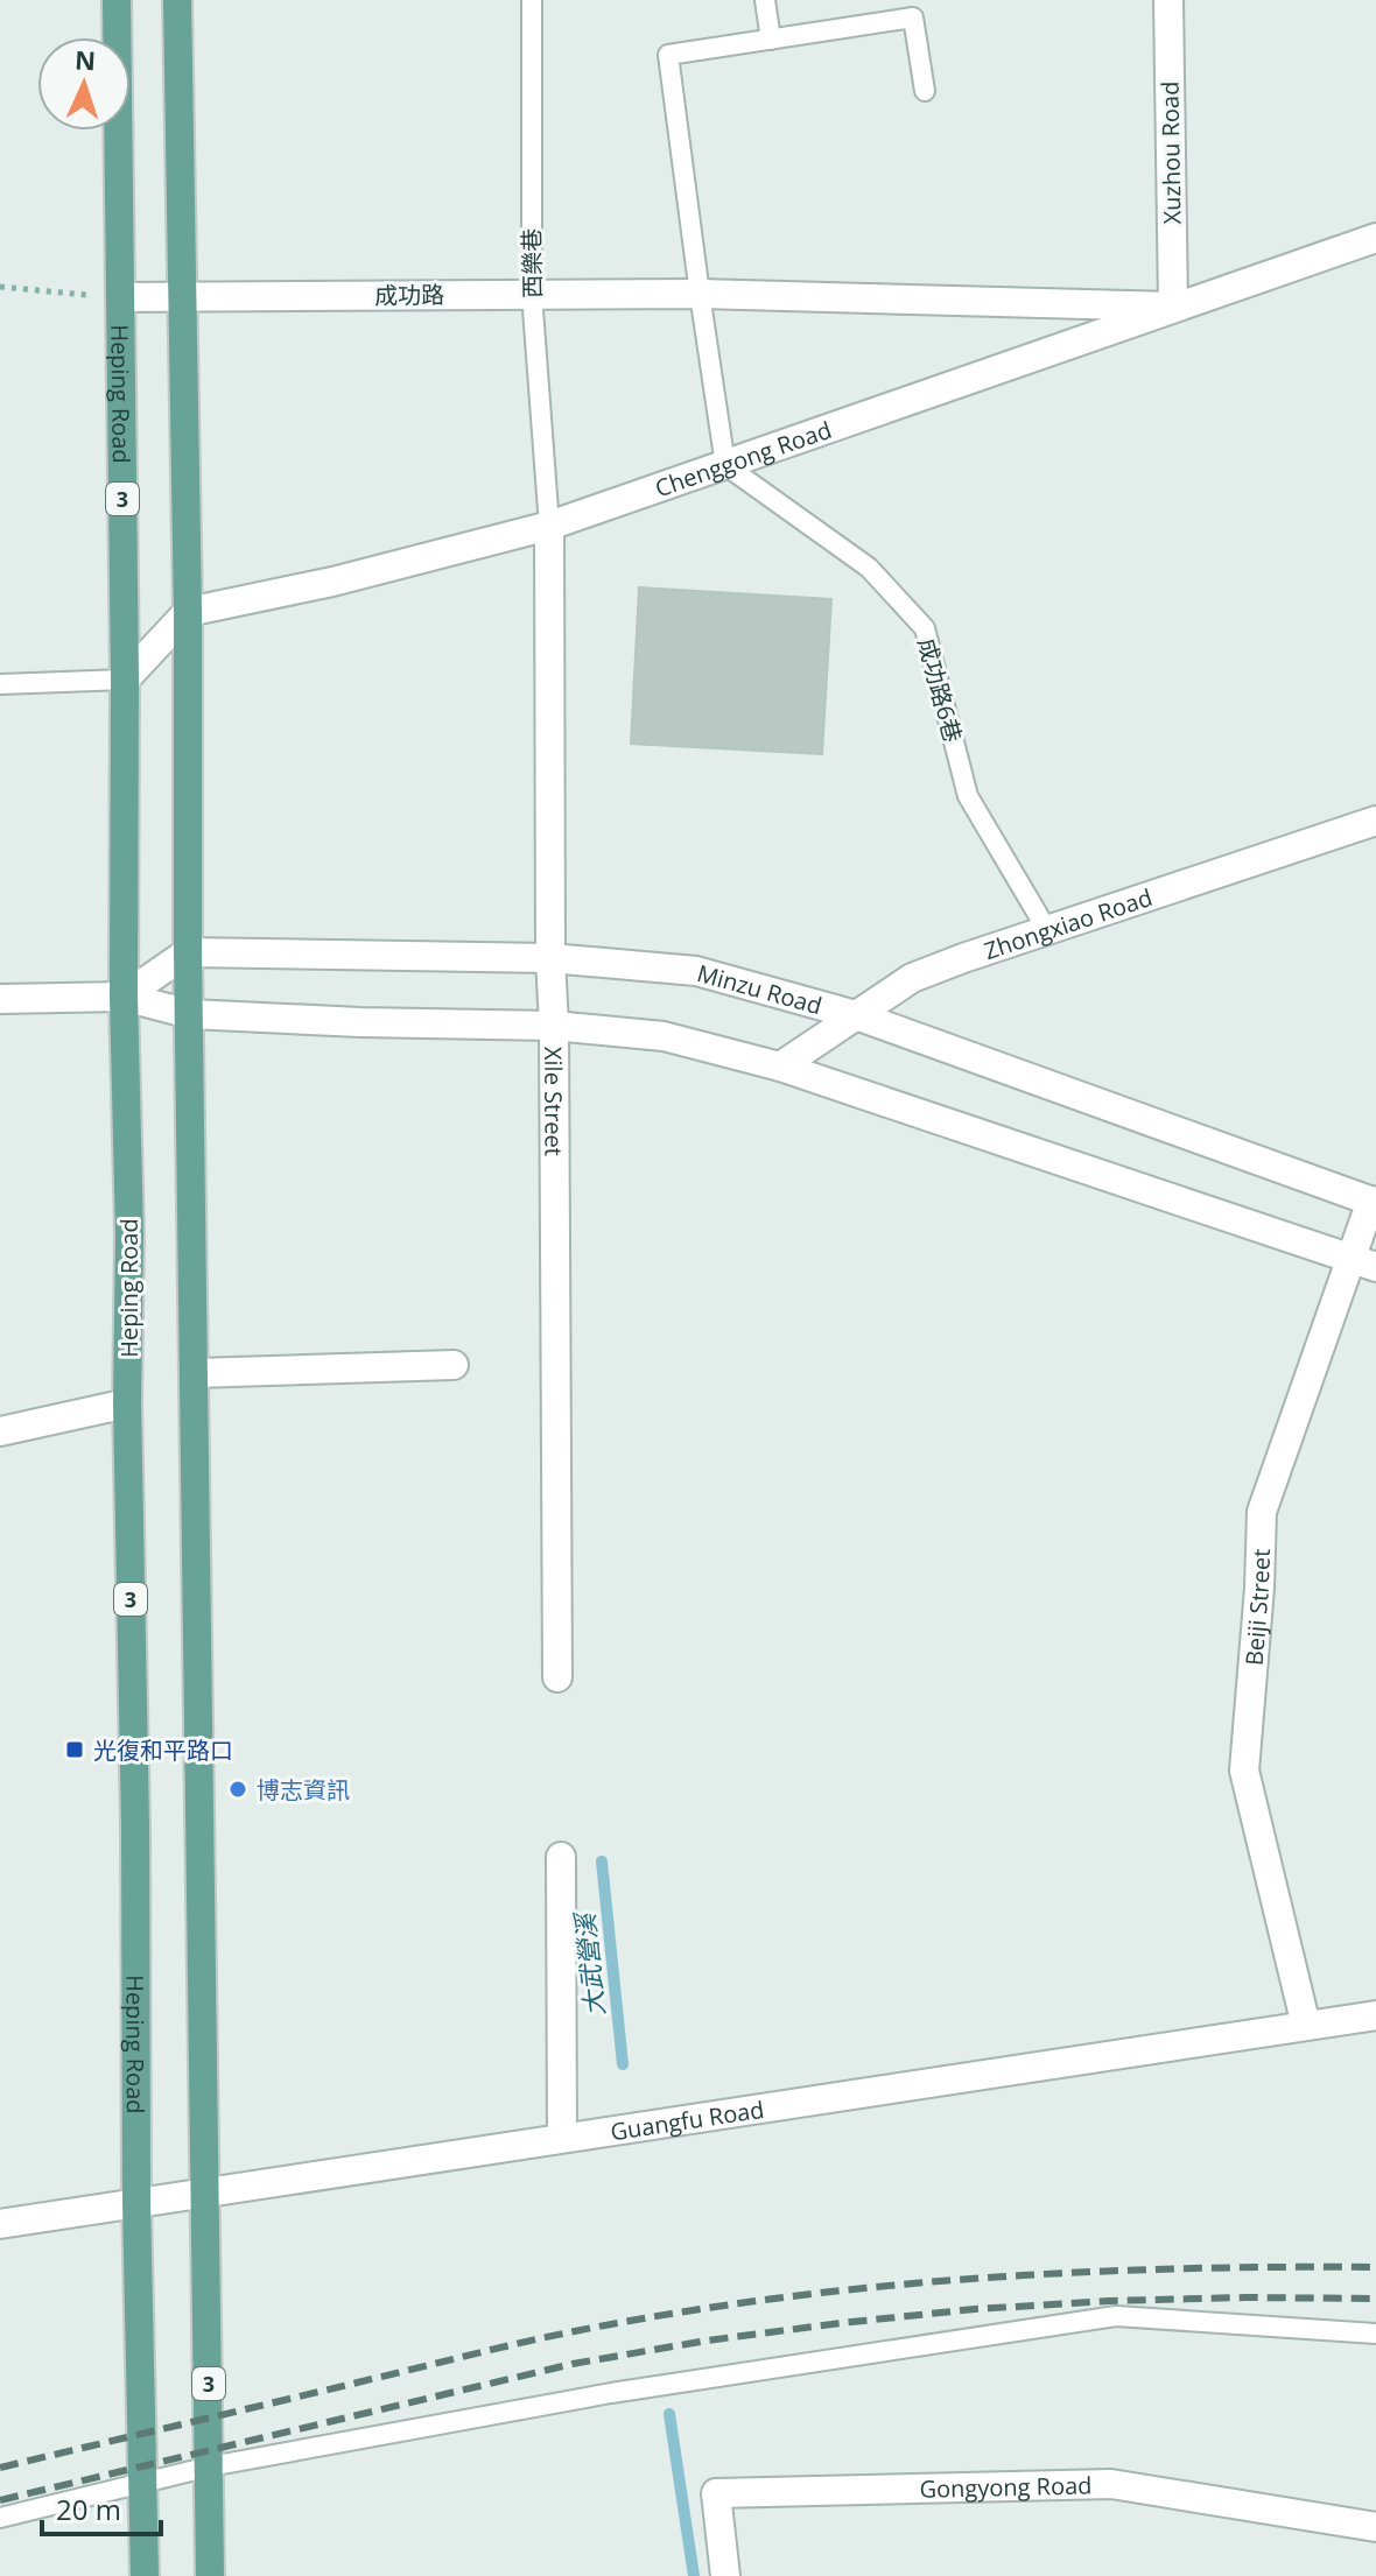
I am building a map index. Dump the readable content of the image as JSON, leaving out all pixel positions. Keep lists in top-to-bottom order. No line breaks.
{"streets":{"main road":["Heping Road","3"],"street":["Xuzhou Road","成功路","Chenggong Road","Zhongxiao Road","Minzu Road","Xile Street","Beiji Street","Guangfu Road","Gongyong Road"],"lane":["西樂巷","成功路6巷"]},"crossings":[["Xuzhou Road","成功路"],["Xuzhou Road","Chenggong Road"],["西樂巷","成功路"],["西樂巷","Chenggong Road"],["西樂巷","Xile Street"],["成功路","Heping Road"],["成功路","Chenggong Road"],["成功路","3"],["Heping Road","Guangfu Road"],["Chenggong Road","3"],["Chenggong Road","成功路6巷"],["Chenggong Road","Xile Street"],["3","Minzu Road"],["3","Guangfu Road"],["成功路6巷","Zhongxiao Road"],["Zhongxiao Road","Minzu Road"],["Minzu Road","Xile Street"],["Minzu Road","Beiji Street"],["Beiji Street","Guangfu Road"]],"water":["大武營溪"],"places":{"transit":["光復和平路口"],"other":["博志資訊"]},"scale_bar":"20 m","north":"top"}
